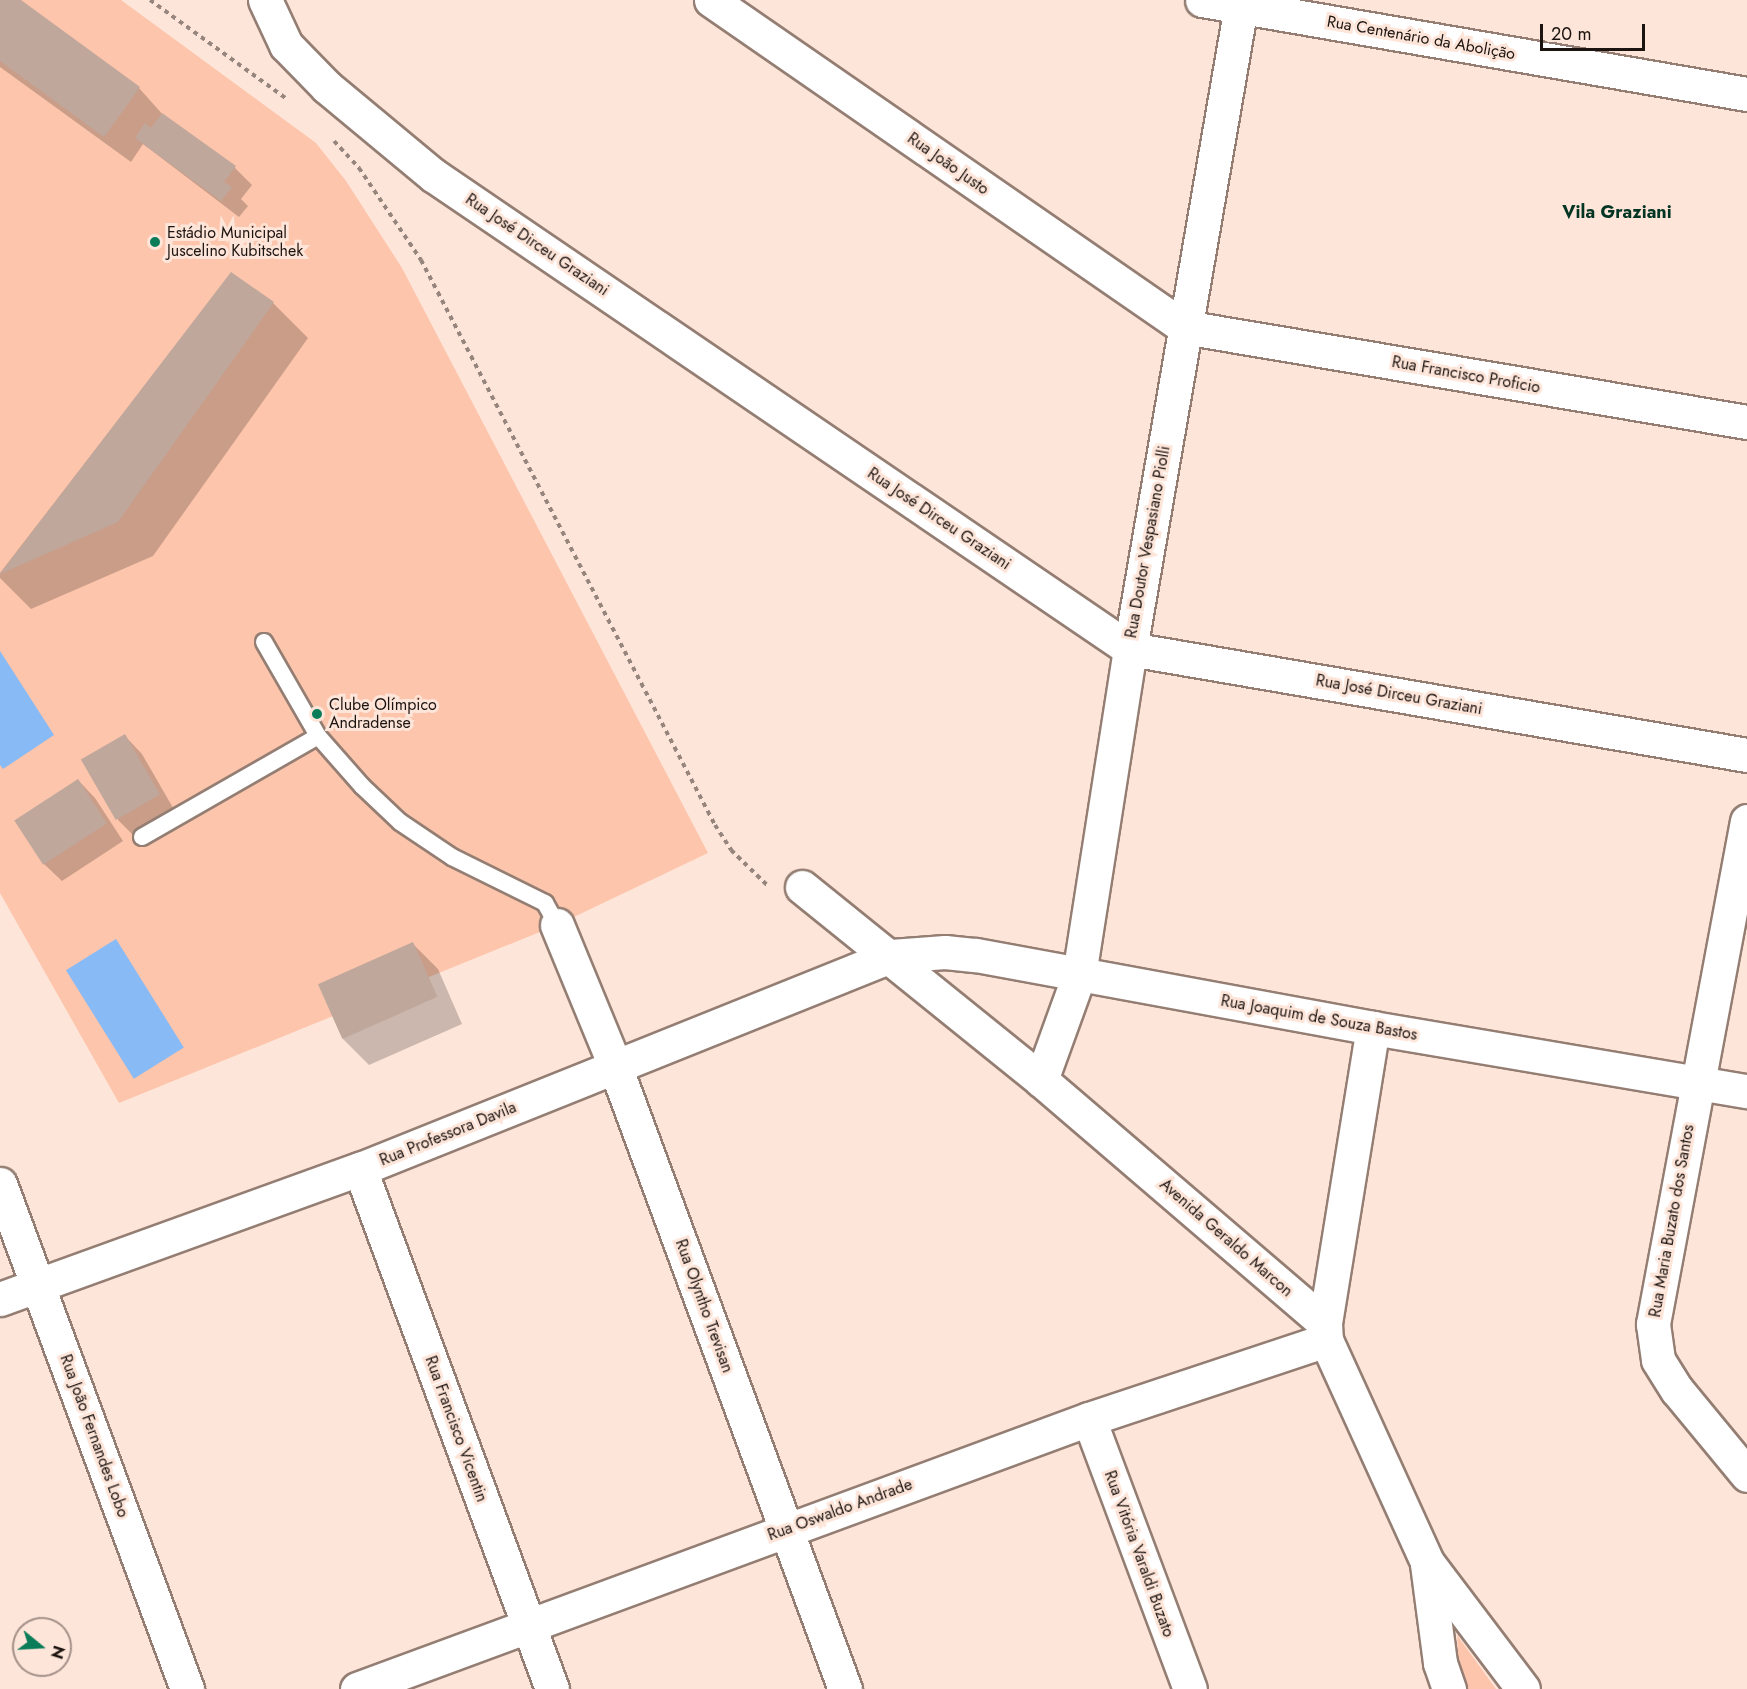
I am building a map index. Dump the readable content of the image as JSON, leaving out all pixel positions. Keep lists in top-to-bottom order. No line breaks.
{"streets":{"street":["Rua Centenário da Abolição","Rua João Justo","Rua José Dirceu Graziani","Rua Francisco Proficio","Rua Doutor Vespasiano Piolli","Rua Joaquim de Souza Bastos","Rua Professora Davila","Rua Maria Buzato dos Santos","Avenida Geraldo Marcon","Rua Olyntho Trevisan","Rua Francisco Vicentin","Rua João Fernandes Lobo","Rua Oswaldo Andrade","Rua Vitória Varaldi Buzato"]},"crossings":[["Rua Centenário da Abolição","Rua Doutor Vespasiano Piolli"],["Rua João Justo","Rua Francisco Proficio"],["Rua João Justo","Rua Doutor Vespasiano Piolli"],["Rua José Dirceu Graziani","Rua Doutor Vespasiano Piolli"],["Rua Francisco Proficio","Rua Doutor Vespasiano Piolli"],["Rua Doutor Vespasiano Piolli","Rua Joaquim de Souza Bastos"],["Rua Doutor Vespasiano Piolli","Avenida Geraldo Marcon"],["Rua Joaquim de Souza Bastos","Rua Professora Davila"],["Rua Joaquim de Souza Bastos","Rua Maria Buzato dos Santos"],["Rua Joaquim de Souza Bastos","Avenida Geraldo Marcon"],["Rua Professora Davila","Avenida Geraldo Marcon"],["Rua Professora Davila","Rua Olyntho Trevisan"],["Rua Professora Davila","Rua Francisco Vicentin"],["Rua Professora Davila","Rua João Fernandes Lobo"],["Avenida Geraldo Marcon","Rua Oswaldo Andrade"],["Rua Olyntho Trevisan","Rua Oswaldo Andrade"],["Rua Francisco Vicentin","Rua Oswaldo Andrade"],["Rua Oswaldo Andrade","Rua Vitória Varaldi Buzato"]],"districts":["Vila Graziani"],"places":["Estádio Municipal Juscelino Kubitschek","Clube Olímpico Andradense"],"scale_bar":"20 m","north":"right"}
